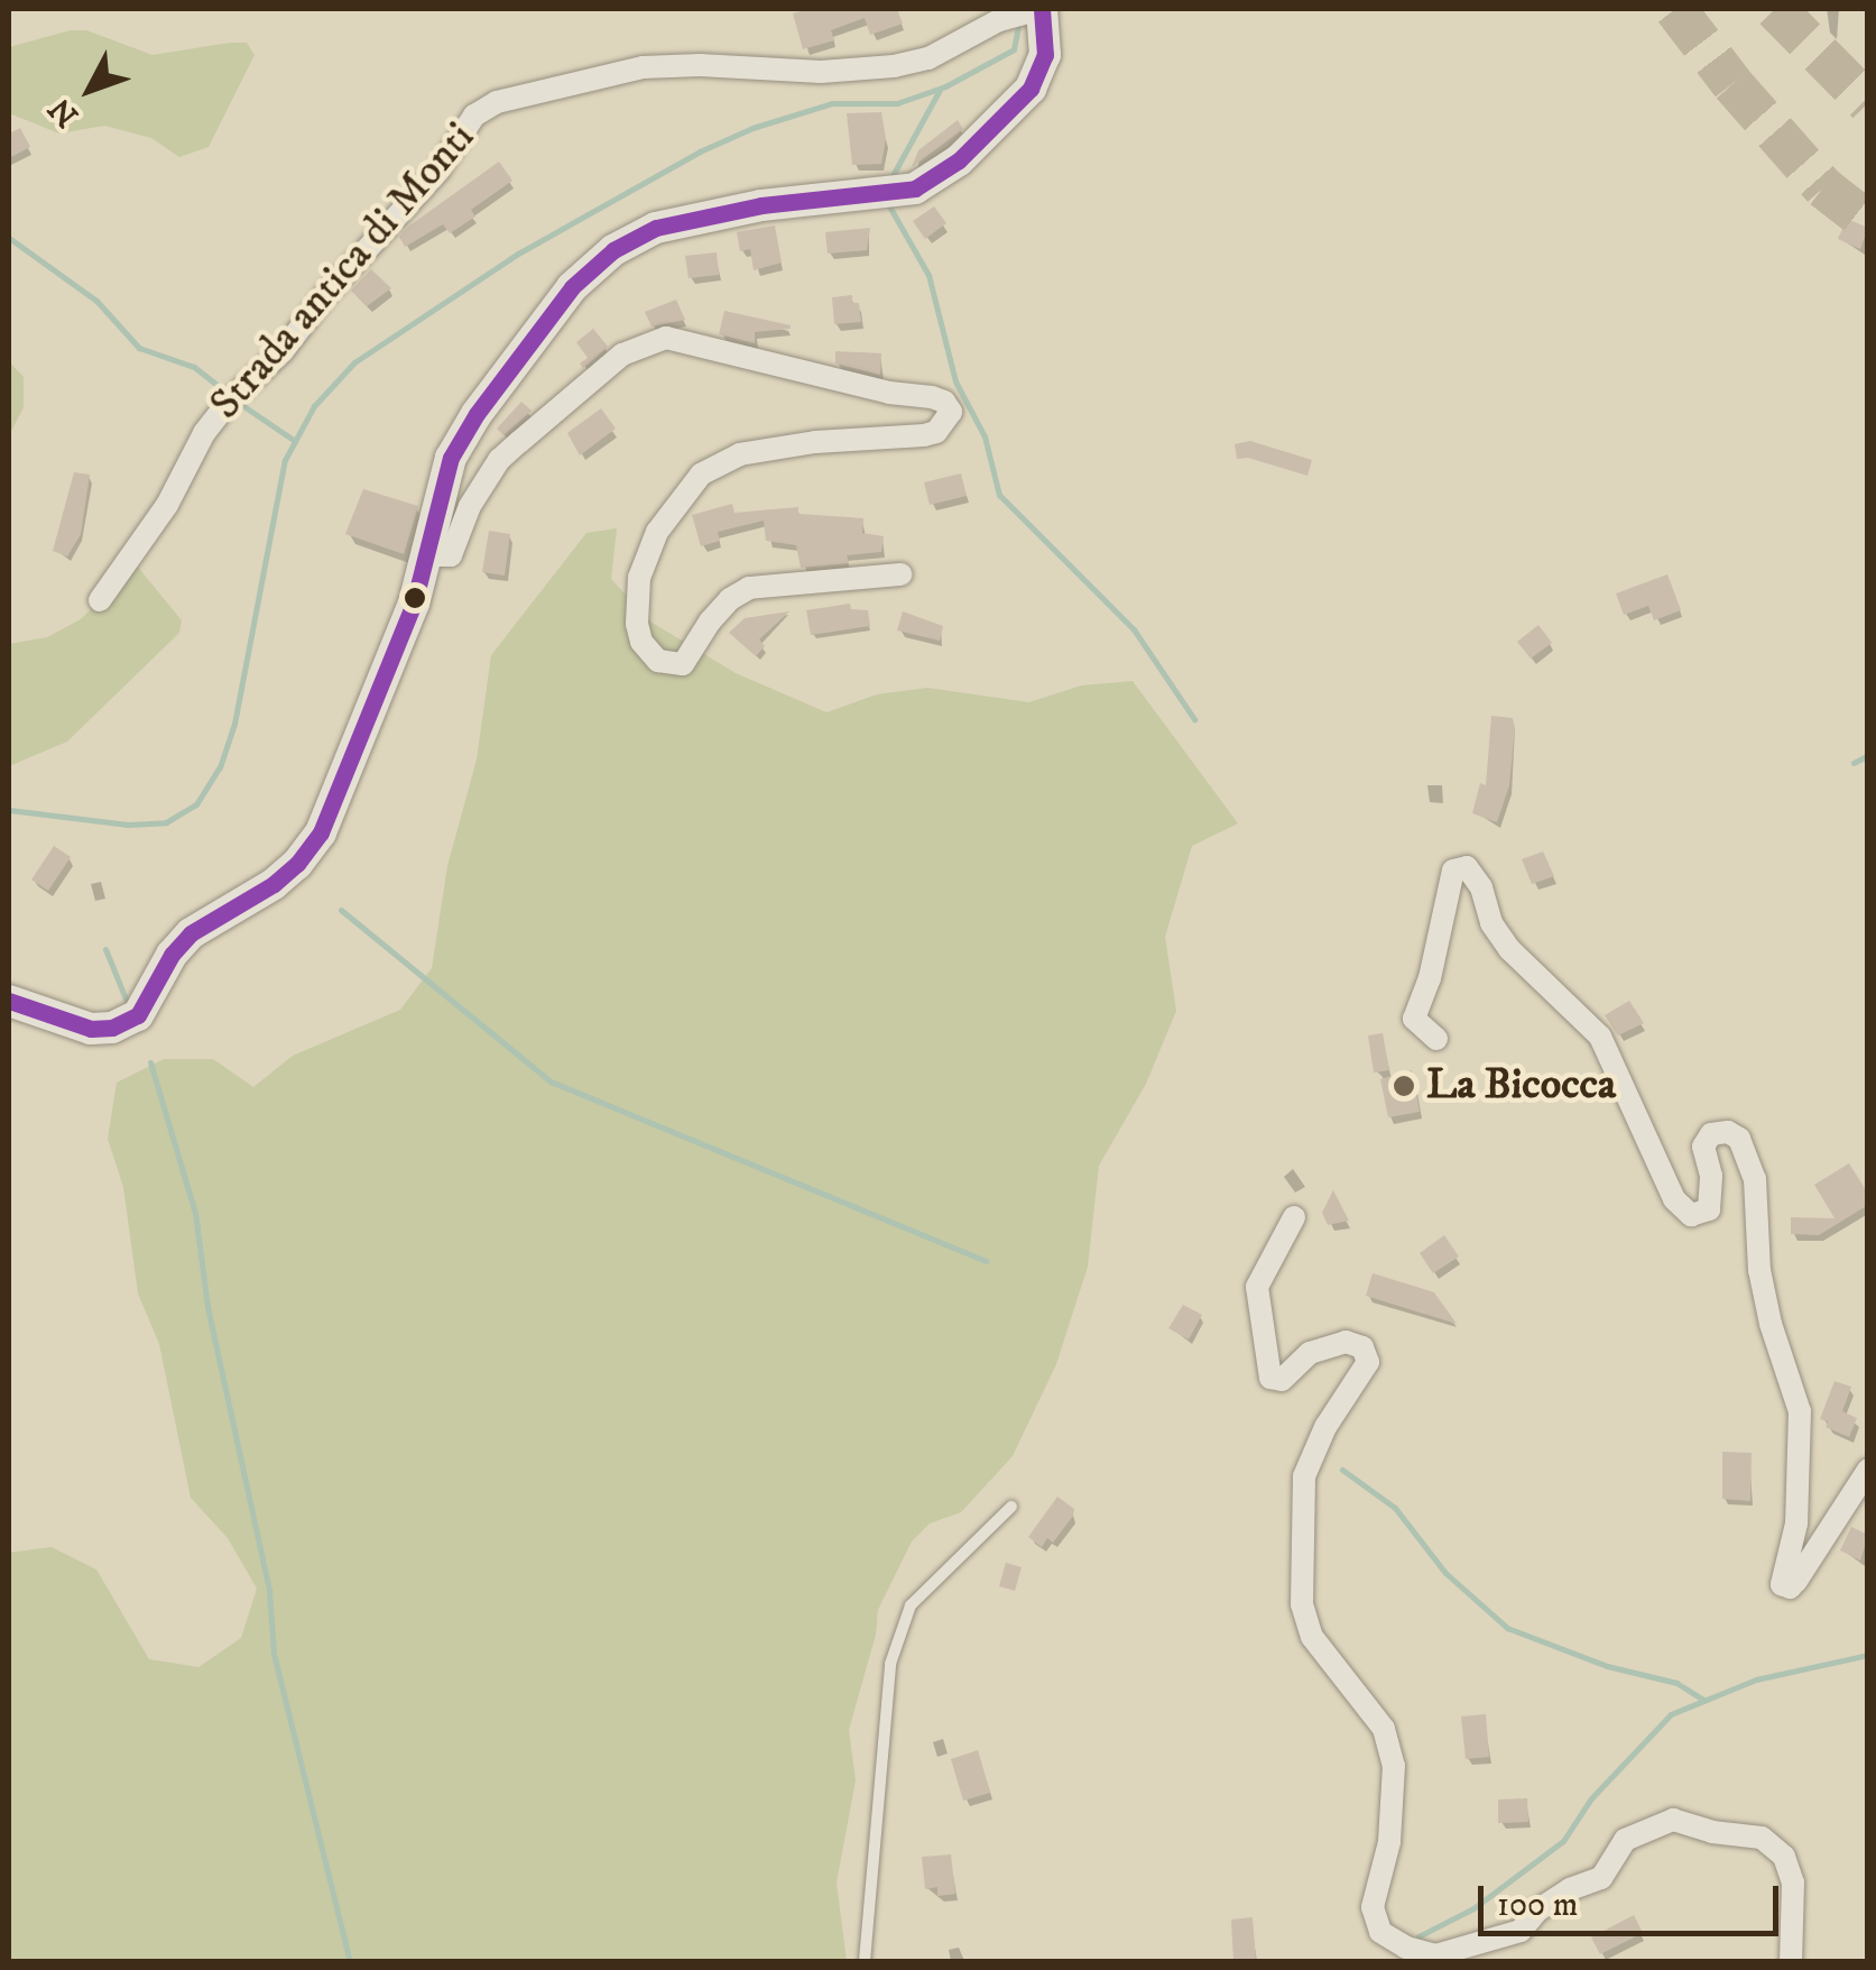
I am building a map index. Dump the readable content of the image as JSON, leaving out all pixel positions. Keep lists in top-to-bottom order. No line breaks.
{"streets":{"street":["Strada antica di Monti"]},"places":["La Bicocca"],"scale_bar":"100 m","north":"bottom left"}
